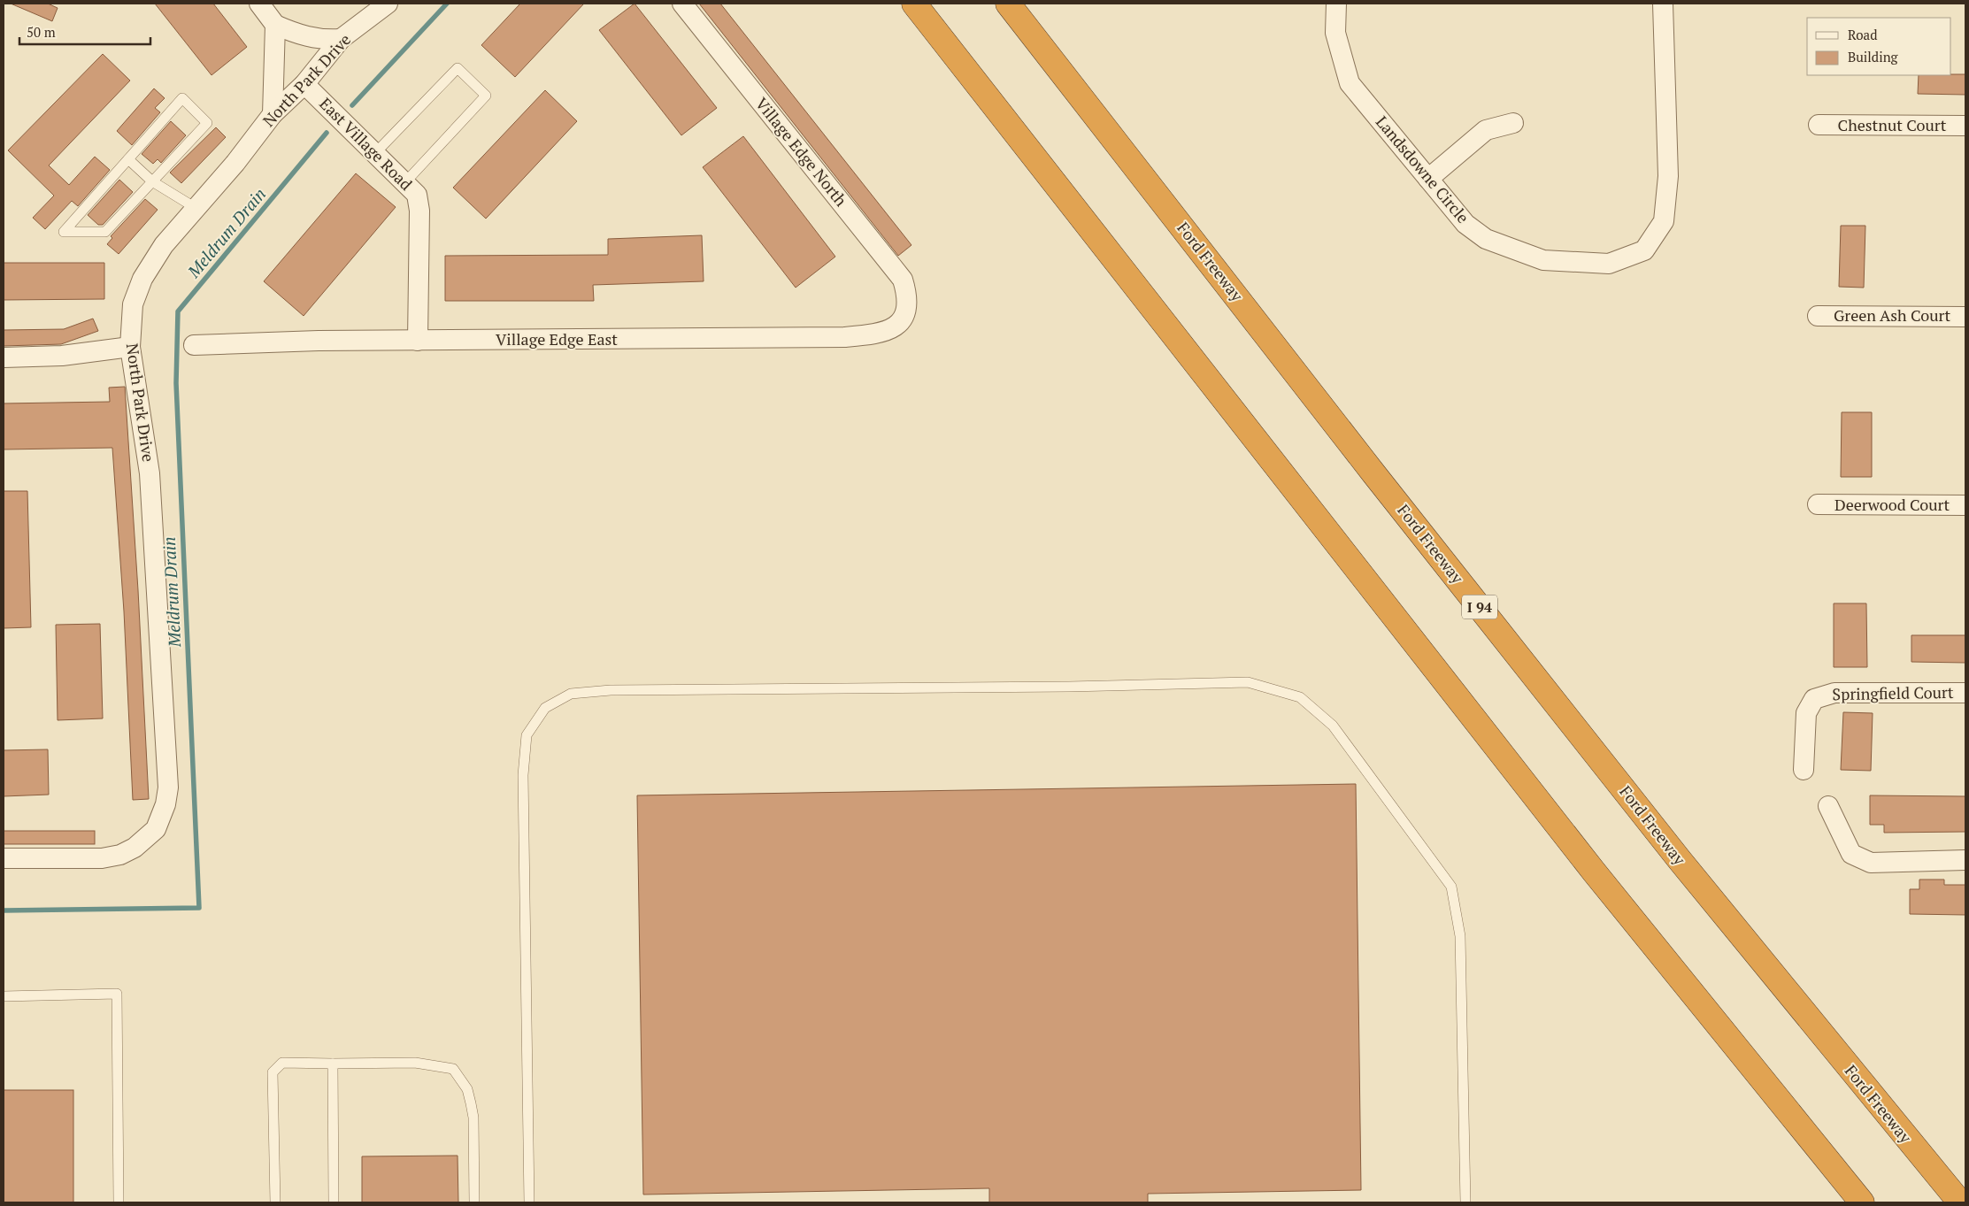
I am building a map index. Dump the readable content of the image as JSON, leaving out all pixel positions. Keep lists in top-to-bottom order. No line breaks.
{"streets":{"highway":["Ford Freeway","I 94"],"street":["North Park Drive","Chestnut Court","East Village Road","Village Edge North","Landsdowne Circle","Green Ash Court","Village Edge East","Deerwood Court","Springfield Court"]},"crossings":[["North Park Drive","East Village Road"],["East Village Road","Village Edge East"],["Village Edge North","Village Edge East"]],"water":["Meldrum Drain"],"legend":["Road","Building"],"scale_bar":"50 m"}
